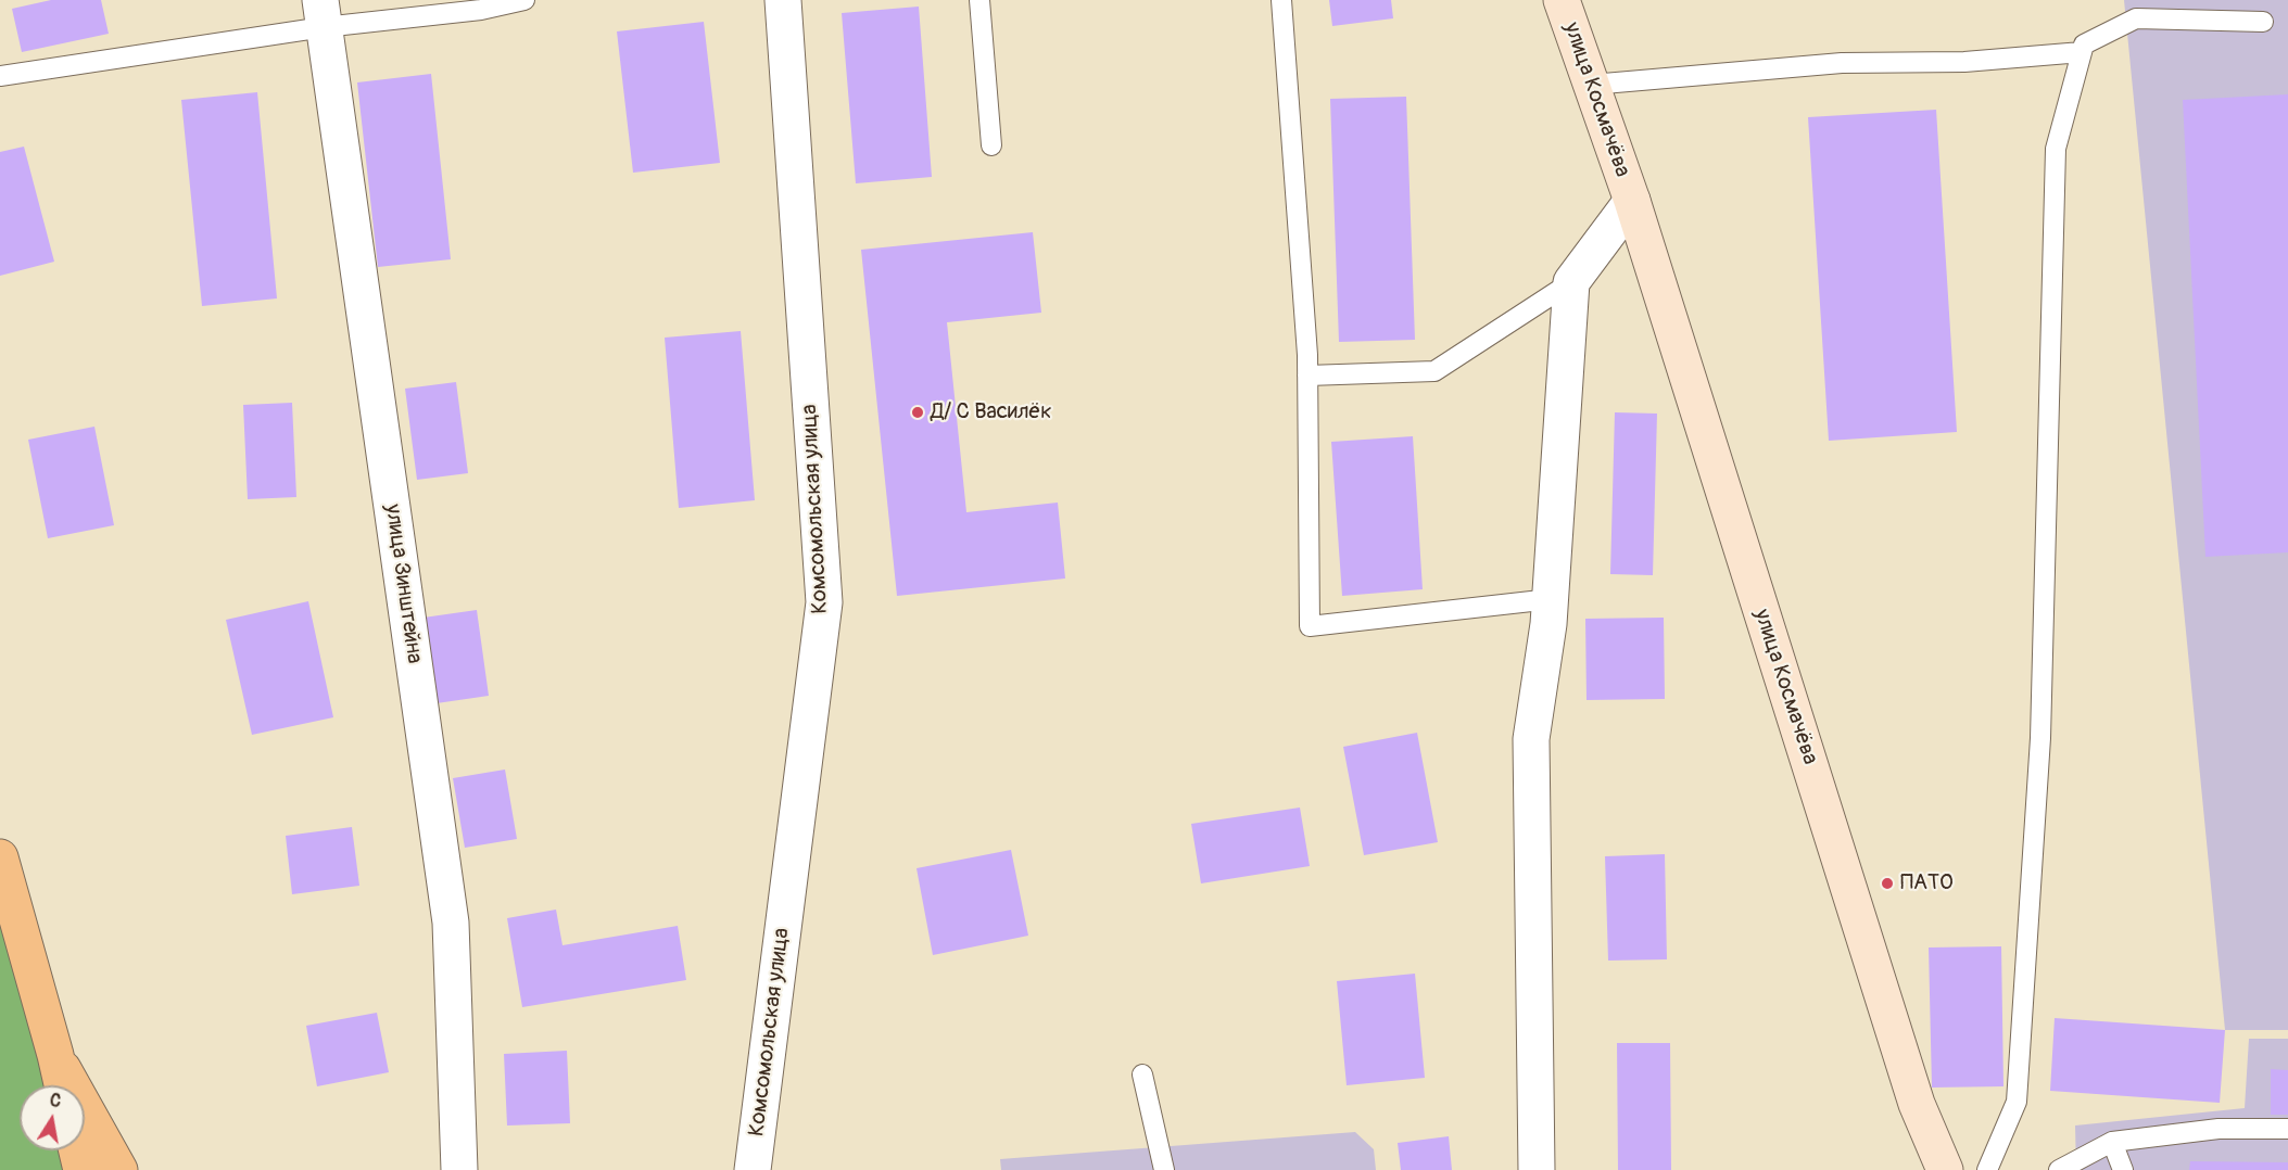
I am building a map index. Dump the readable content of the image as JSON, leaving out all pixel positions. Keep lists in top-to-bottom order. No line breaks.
{"streets":{"main road":["улица Космачёва"],"street":["Комсомольская улица","улица Зинштейна"]},"places":["Д/ С Василёк","ПАТО"],"north":"top"}
